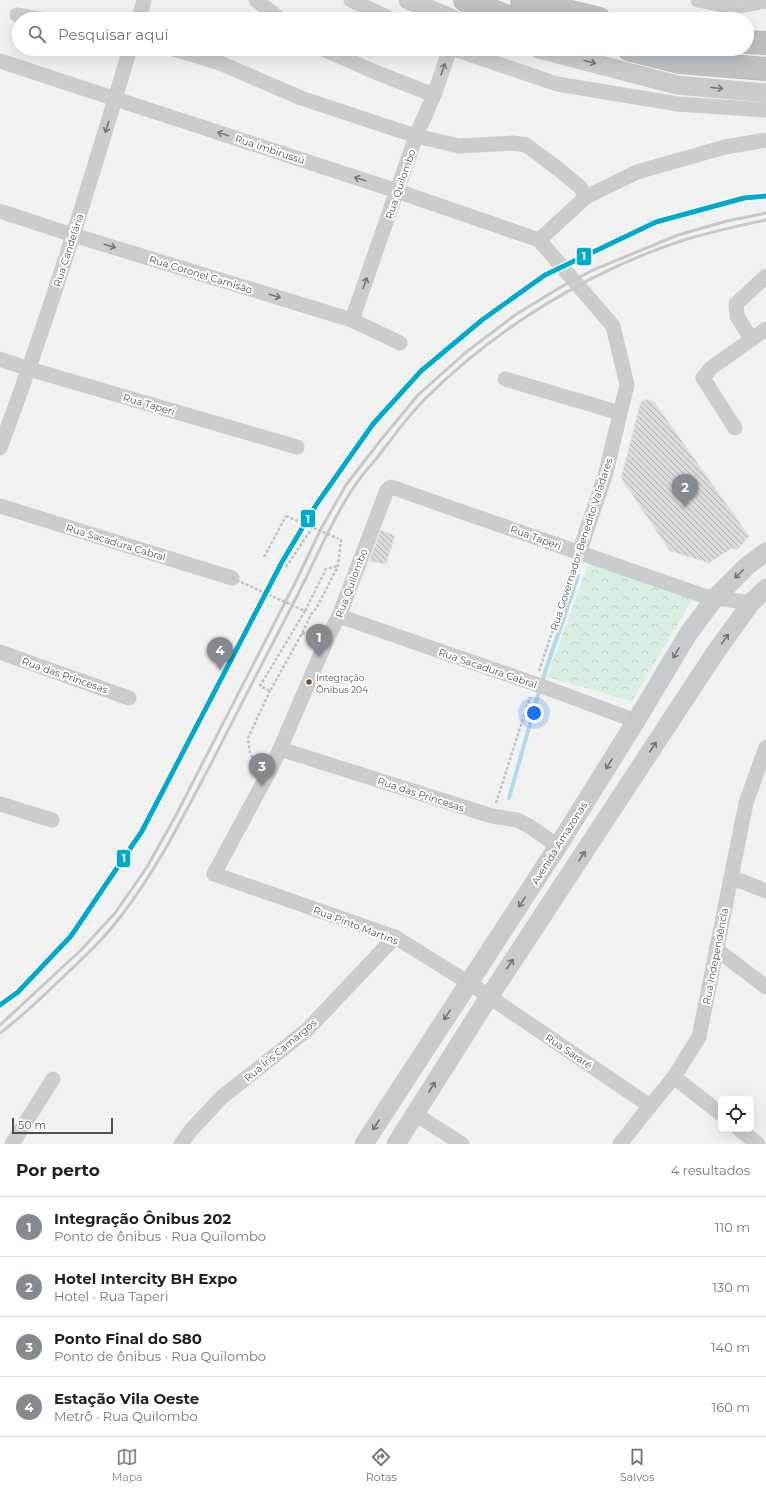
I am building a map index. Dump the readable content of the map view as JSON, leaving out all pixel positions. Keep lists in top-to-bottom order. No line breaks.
{"streets":{"main road":["Avenida Amazonas"],"street":["Rua Imbirussú","Rua Quilombo","Rua Candelária","Rua Coronel Camisão","Rua Taperi","Rua Sacadura Cabral","Rua Governador Benedito Valadares","Rua das Princesas","Rua Pinto Martins","Rua Independência","Rua Íris Camargos","Rua Sararé"]},"crossings":[["Rua Imbirussú","Rua Quilombo"],["Rua Imbirussú","Rua Candelária"],["Rua Imbirussú","Rua Governador Benedito Valadares"],["Rua Quilombo","Rua Coronel Camisão"],["Rua Quilombo","Rua Taperi"],["Rua Quilombo","Rua Sacadura Cabral"],["Rua Quilombo","Rua das Princesas"],["Rua Quilombo","Rua Pinto Martins"],["Rua Candelária","Rua Coronel Camisão"],["Rua Candelária","Rua Taperi"],["Rua Taperi","Rua Governador Benedito Valadares"],["Rua Taperi","Avenida Amazonas"],["Rua Sacadura Cabral","Rua Governador Benedito Valadares"],["Rua Sacadura Cabral","Avenida Amazonas"],["Rua Governador Benedito Valadares","Rua das Princesas"],["Rua das Princesas","Avenida Amazonas"],["Avenida Amazonas","Rua Pinto Martins"],["Rua Pinto Martins","Rua Íris Camargos"],["Rua Pinto Martins","Rua Sararé"],["Rua Independência","Rua Sararé"]],"one_way":["Rua Coronel Camisão"],"places":["Integração Ônibus 204"],"lines":["transit line 1"],"scale_bar":"50 m","page":{"search":"Pesquisar aqui","pins":["2","1","4","3"],"scale":"50 m","heading":["Por perto","4 resultados"],"list":[{"mark":"1","name":"Integração Ônibus 202","note":"Ponto de ônibus · Rua Quilombo","value":"110 m"},{"mark":"2","name":"Hotel Intercity BH Expo","note":"Hotel · Rua Taperi","value":"130 m"},{"mark":"3","name":"Ponto Final do S80","note":"Ponto de ônibus · Rua Quilombo","value":"140 m"},{"mark":"4","name":"Estação Vila Oeste","note":"Metrô · Rua Quilombo","value":"160 m"}],"nav":["Mapa","Rotas","Salvos"]}}
